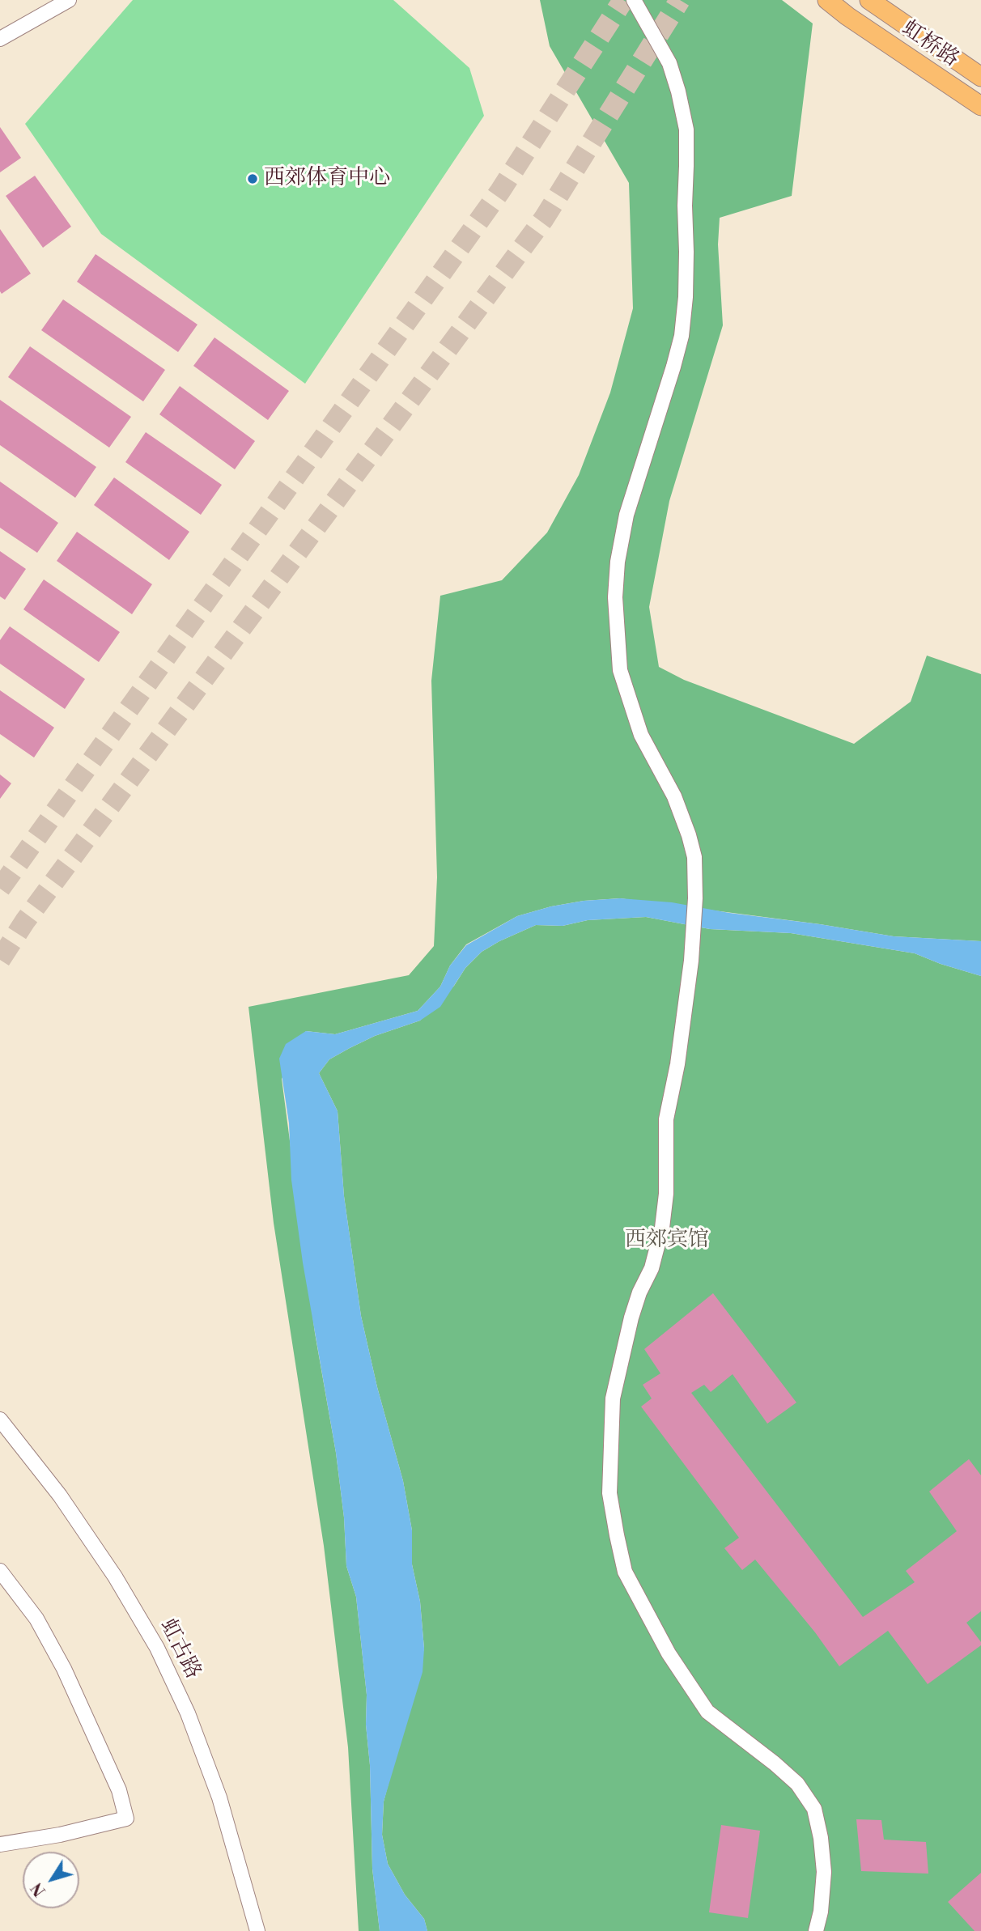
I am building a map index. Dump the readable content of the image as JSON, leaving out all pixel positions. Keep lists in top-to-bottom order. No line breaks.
{"streets":{"main road":["虹桥路"],"street":["虹古路"]},"parks":["西郊宾馆"],"places":["西郊体育中心"],"north":"bottom left"}
